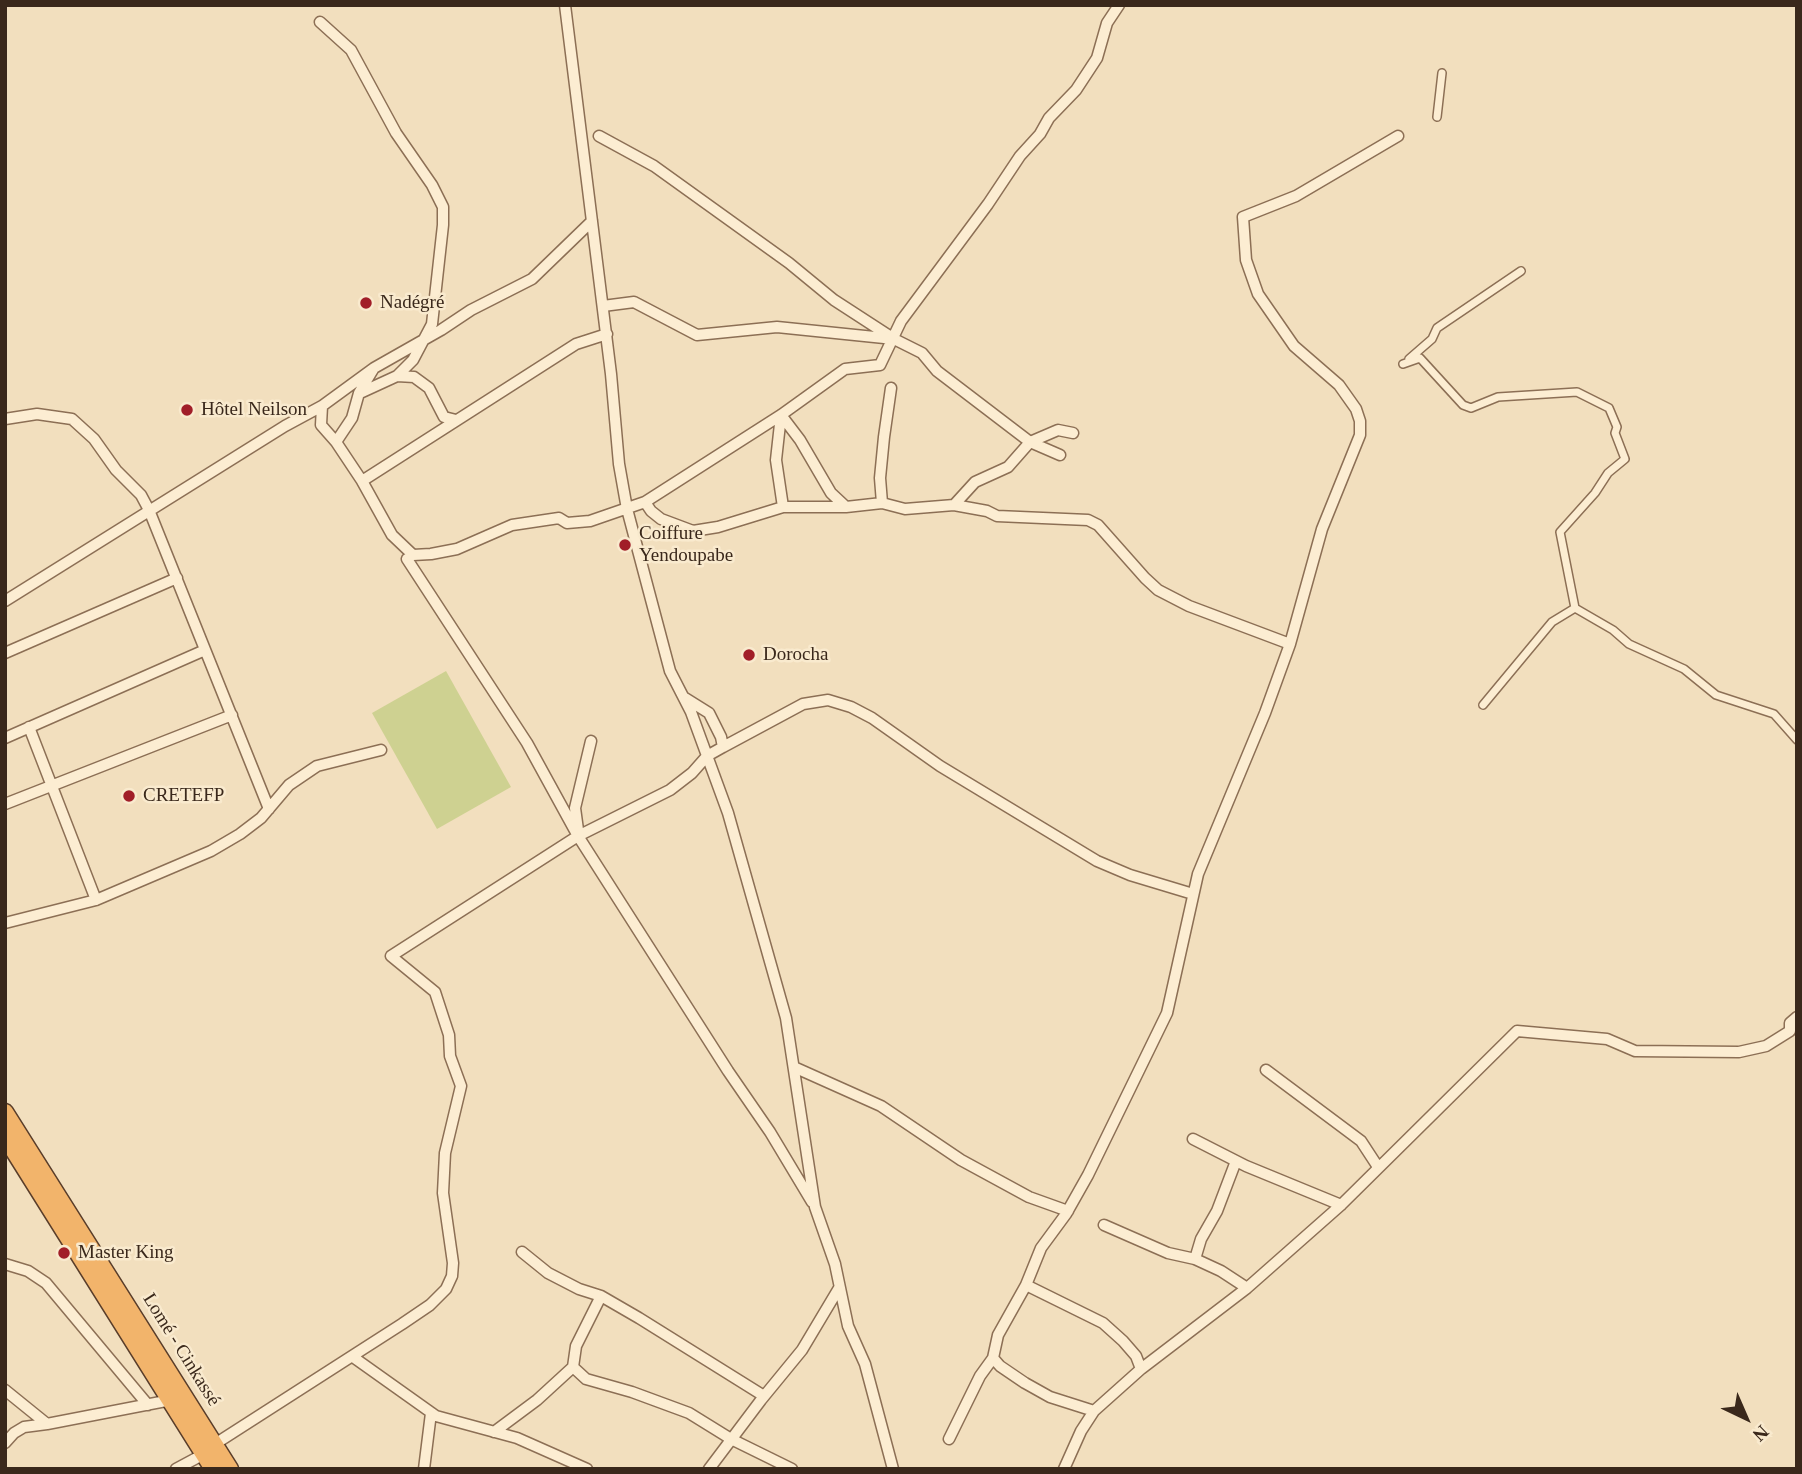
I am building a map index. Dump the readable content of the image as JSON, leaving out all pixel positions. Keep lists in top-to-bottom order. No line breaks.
{"streets":{"highway":["Lomé - Cinkassé"]},"places":["Nadégré","Hôtel Neilson","Coiffure Yendoupabe","Dorocha","CRETEFP","Master King"],"north":"bottom right"}
